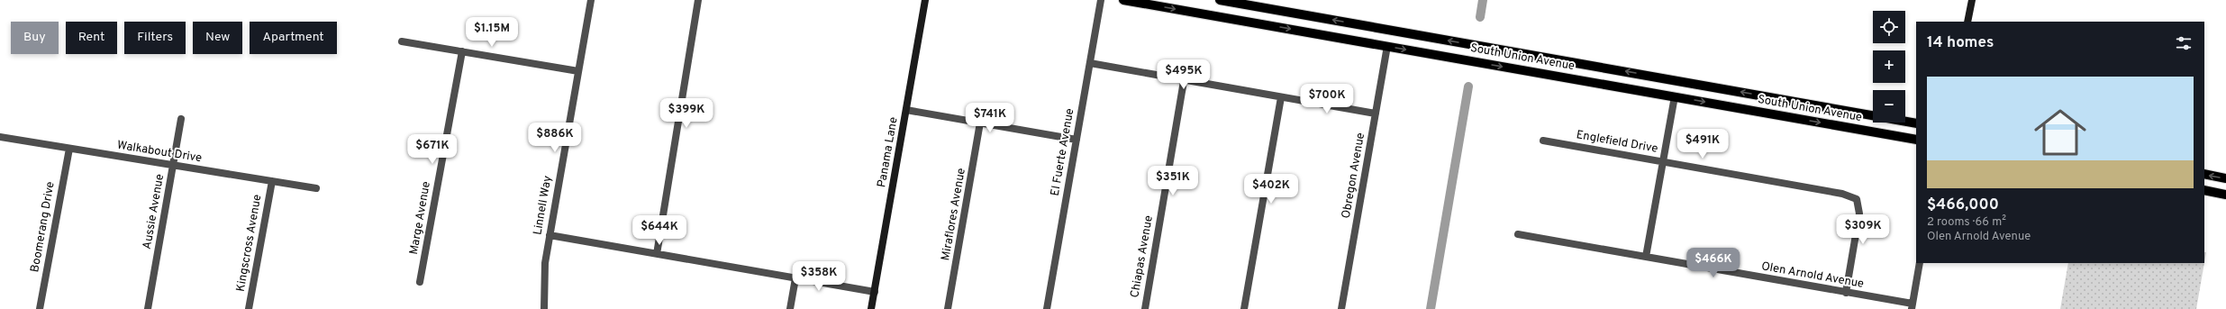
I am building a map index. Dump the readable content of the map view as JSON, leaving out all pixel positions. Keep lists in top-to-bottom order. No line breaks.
{"streets":{"main road":["South Union Avenue","Panama Lane"],"street":["Englefield Drive","Walkabout Drive","El Fuerte Avenue","Obregon Avenue","Linnell Way","Aussie Avenue","Miraflores Avenue","Marge Avenue","Boomerang Drive","Kingscross Avenue","Chiapas Avenue","Olen Arnold Avenue"]},"crossings":[["South Union Avenue","Obregon Avenue"],["Englefield Drive","Olen Arnold Avenue"],["Walkabout Drive","Aussie Avenue"],["Walkabout Drive","Boomerang Drive"],["Walkabout Drive","Kingscross Avenue"]],"page":{"map_buttons":["+","−"],"price":["$1.15M","$495K","$700K","$399K","$741K","$886K","$491K","$671K","$351K","$402K","$309K","$644K","$466K","$358K"],"chip":["Buy","Rent","Filters","New","Apartment"],"heading":"14 homes","list":[{"name":"$466,000","note":"2 rooms · 66 m² · Olen Arnold Avenue"}]}}
